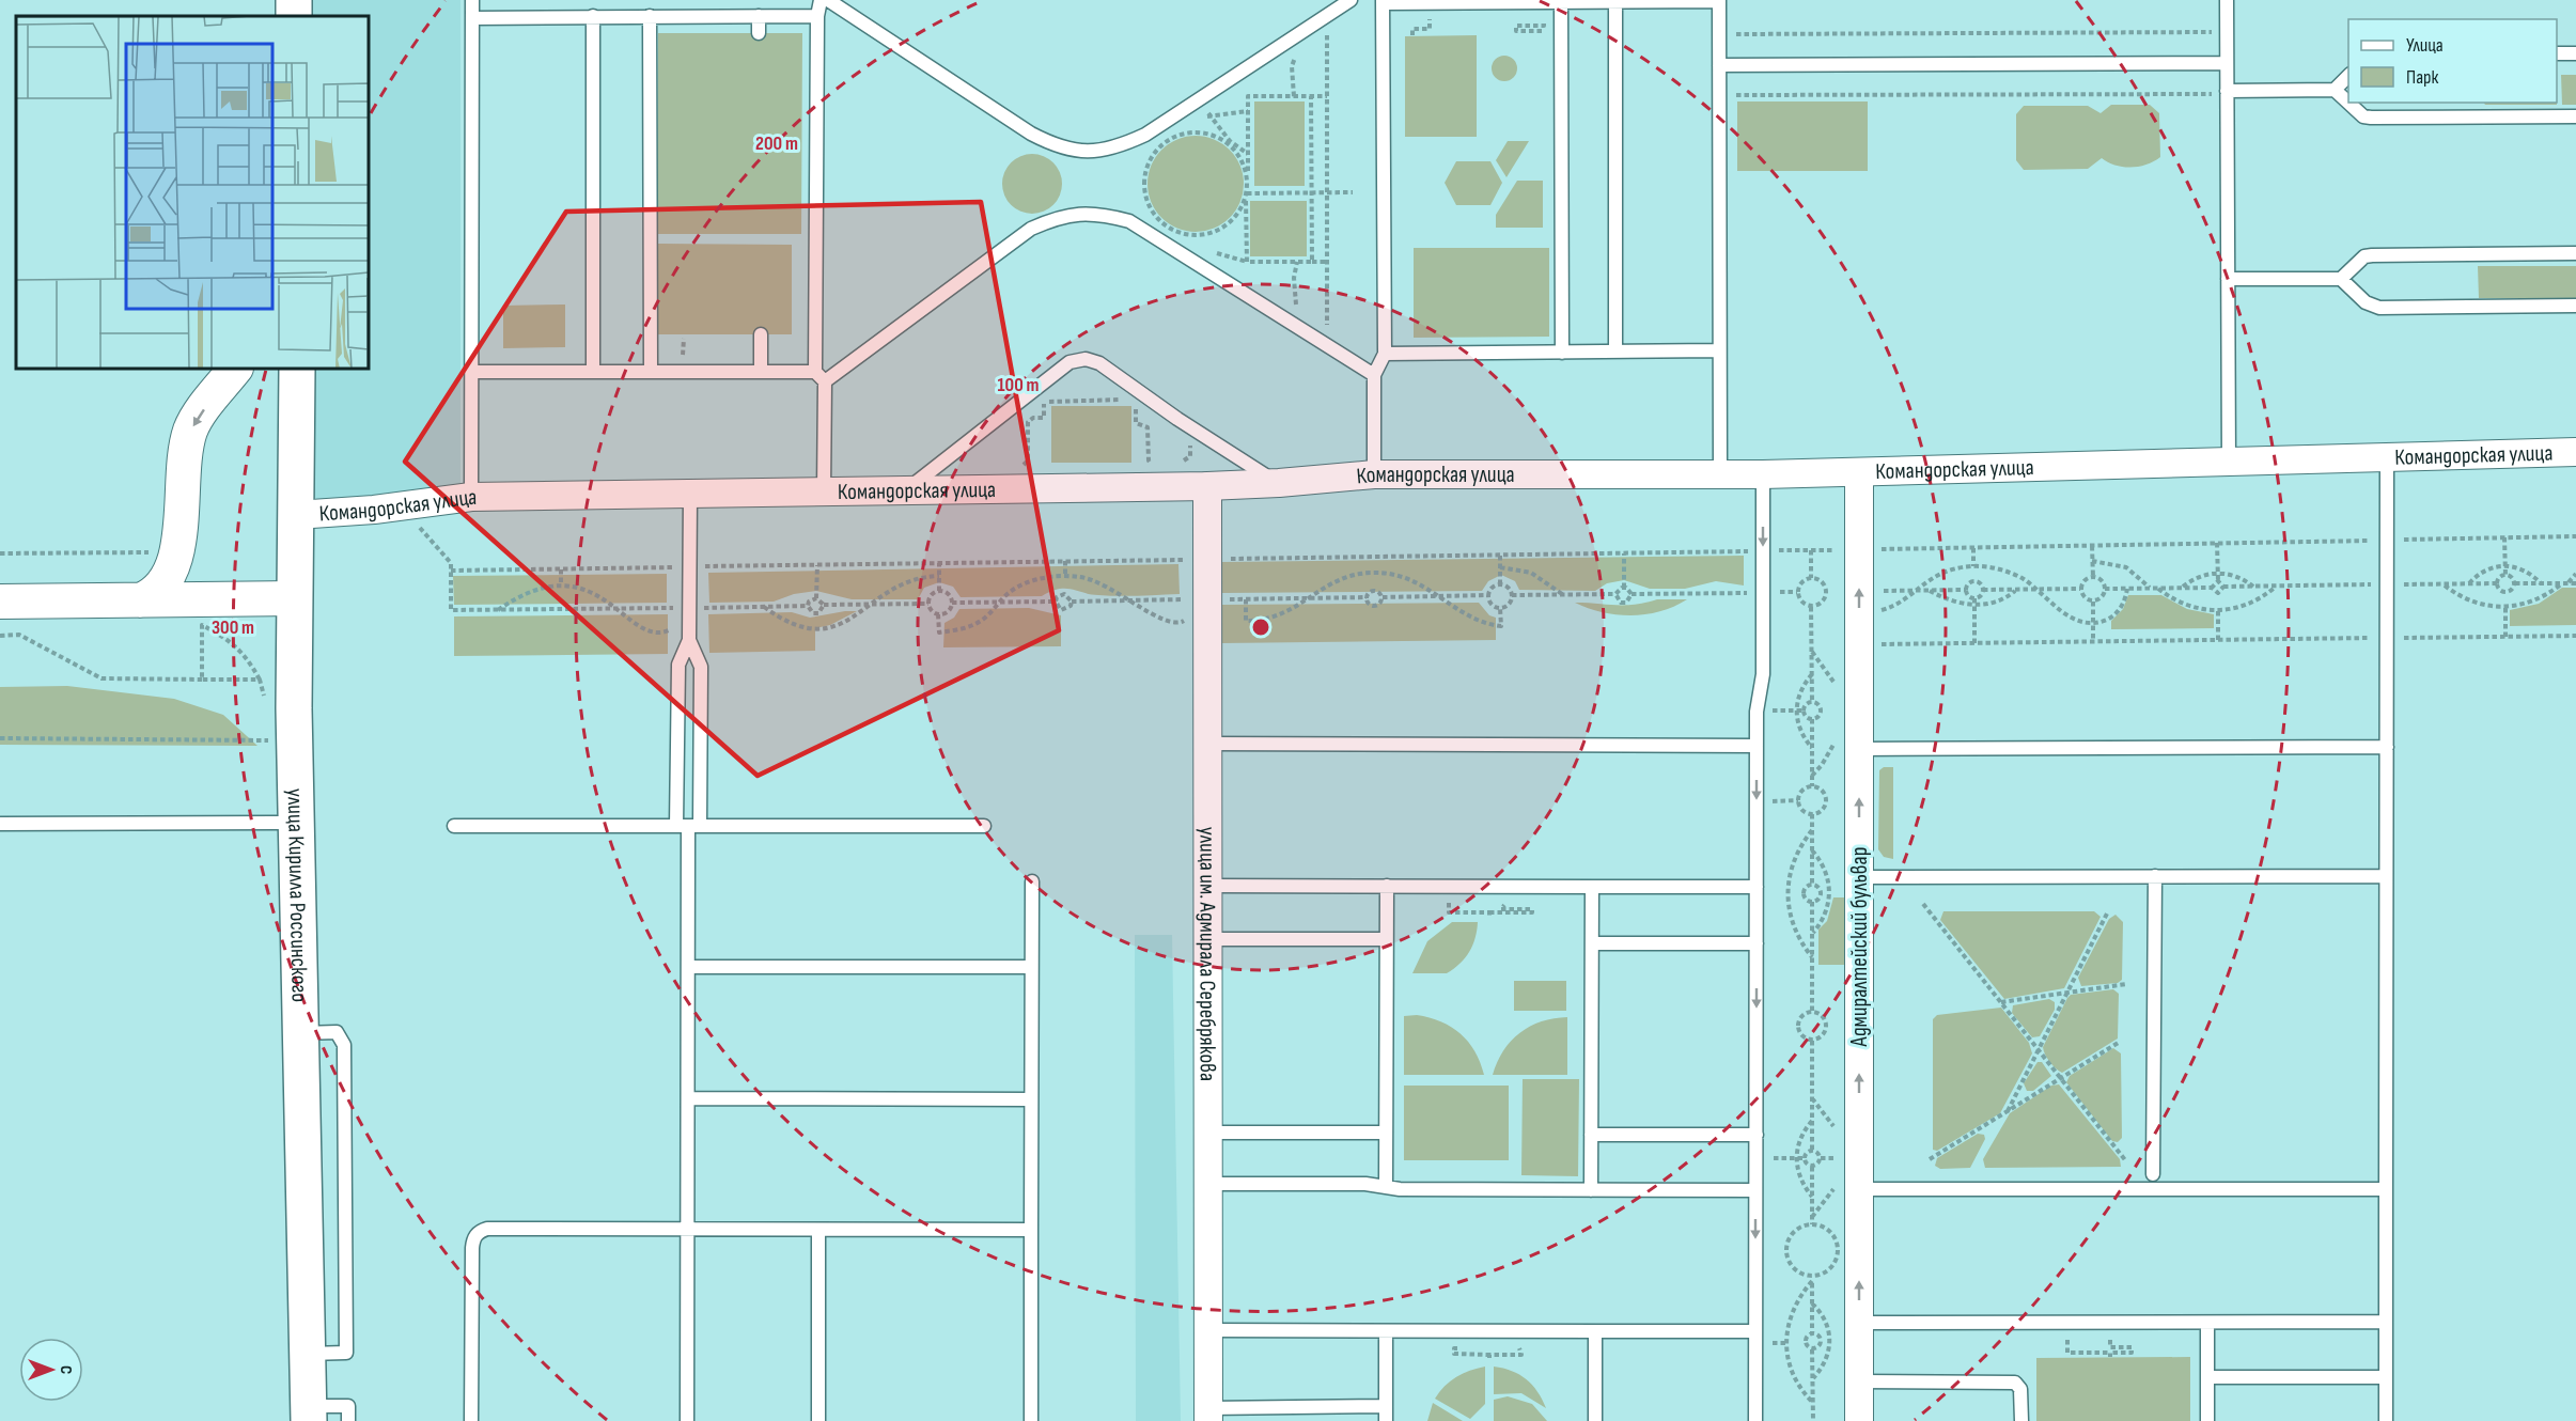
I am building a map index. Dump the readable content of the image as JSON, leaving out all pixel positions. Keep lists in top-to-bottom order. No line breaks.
{"streets":{"main road":["улица Кирилла Россинского"],"street":["Командорская улица","Адмиралтейский бульвар","улица им. Адмирала Серебрякова"]},"crossings":[["Командорская улица","улица Кирилла Россинского"],["Командорская улица","Адмиралтейский бульвар"],["Командорская улица","улица им. Адмирала Серебрякова"]],"one_way":["Адмиралтейский бульвар"],"legend":["Улица","Парк"],"north":"right","rings":["200 m","100 m","300 m"]}
